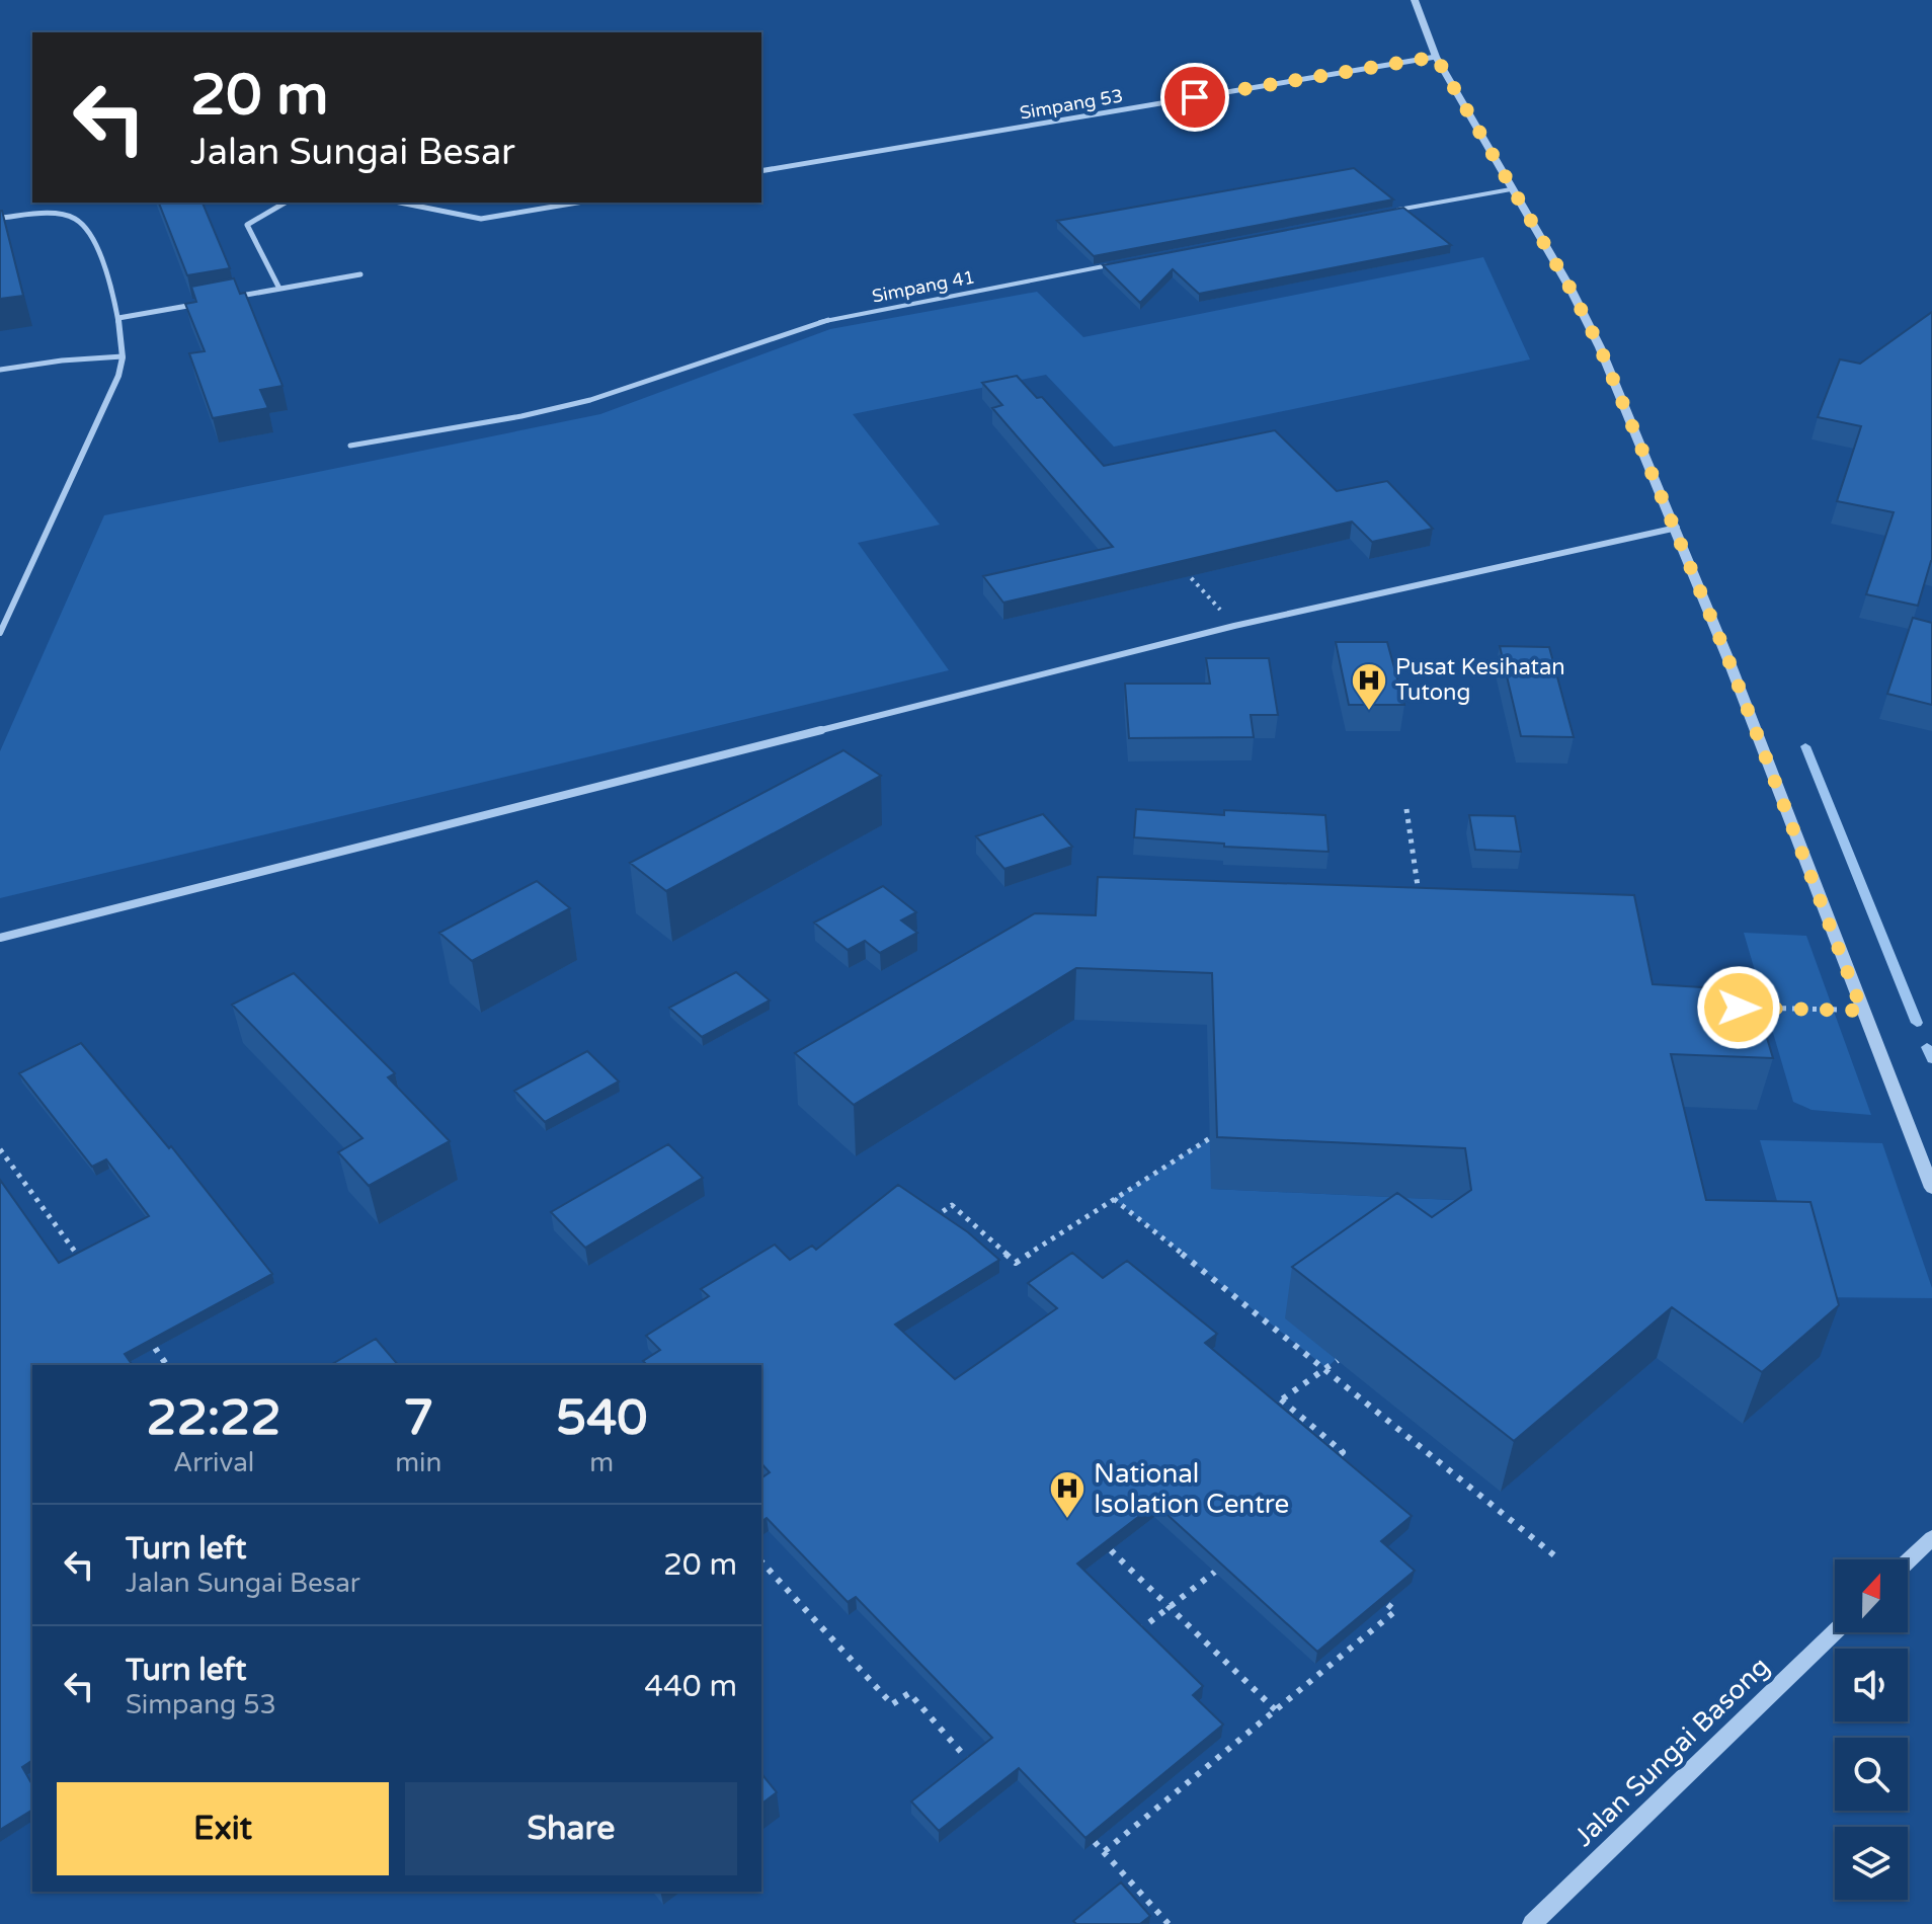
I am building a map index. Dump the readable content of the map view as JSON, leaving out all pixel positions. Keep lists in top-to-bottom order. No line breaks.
{"streets":{"street":["Simpang 53","Jalan Sungai Basong"],"lane":["Simpang 41"]},"places":{"hospital":["Pusat Kesihatan Tutong","National Isolation Centre"]},"north":"top","page":{"turn":["20 m","Jalan Sungai Besar"],"eta":["22:22","Arrival","7","min","540","m"],"list":[{"name":"Turn left","note":"Jalan Sungai Besar","value":"20 m"},{"name":"Turn left","note":"Simpang 53","value":"440 m"}],"buttons":["Exit","Share"]}}
